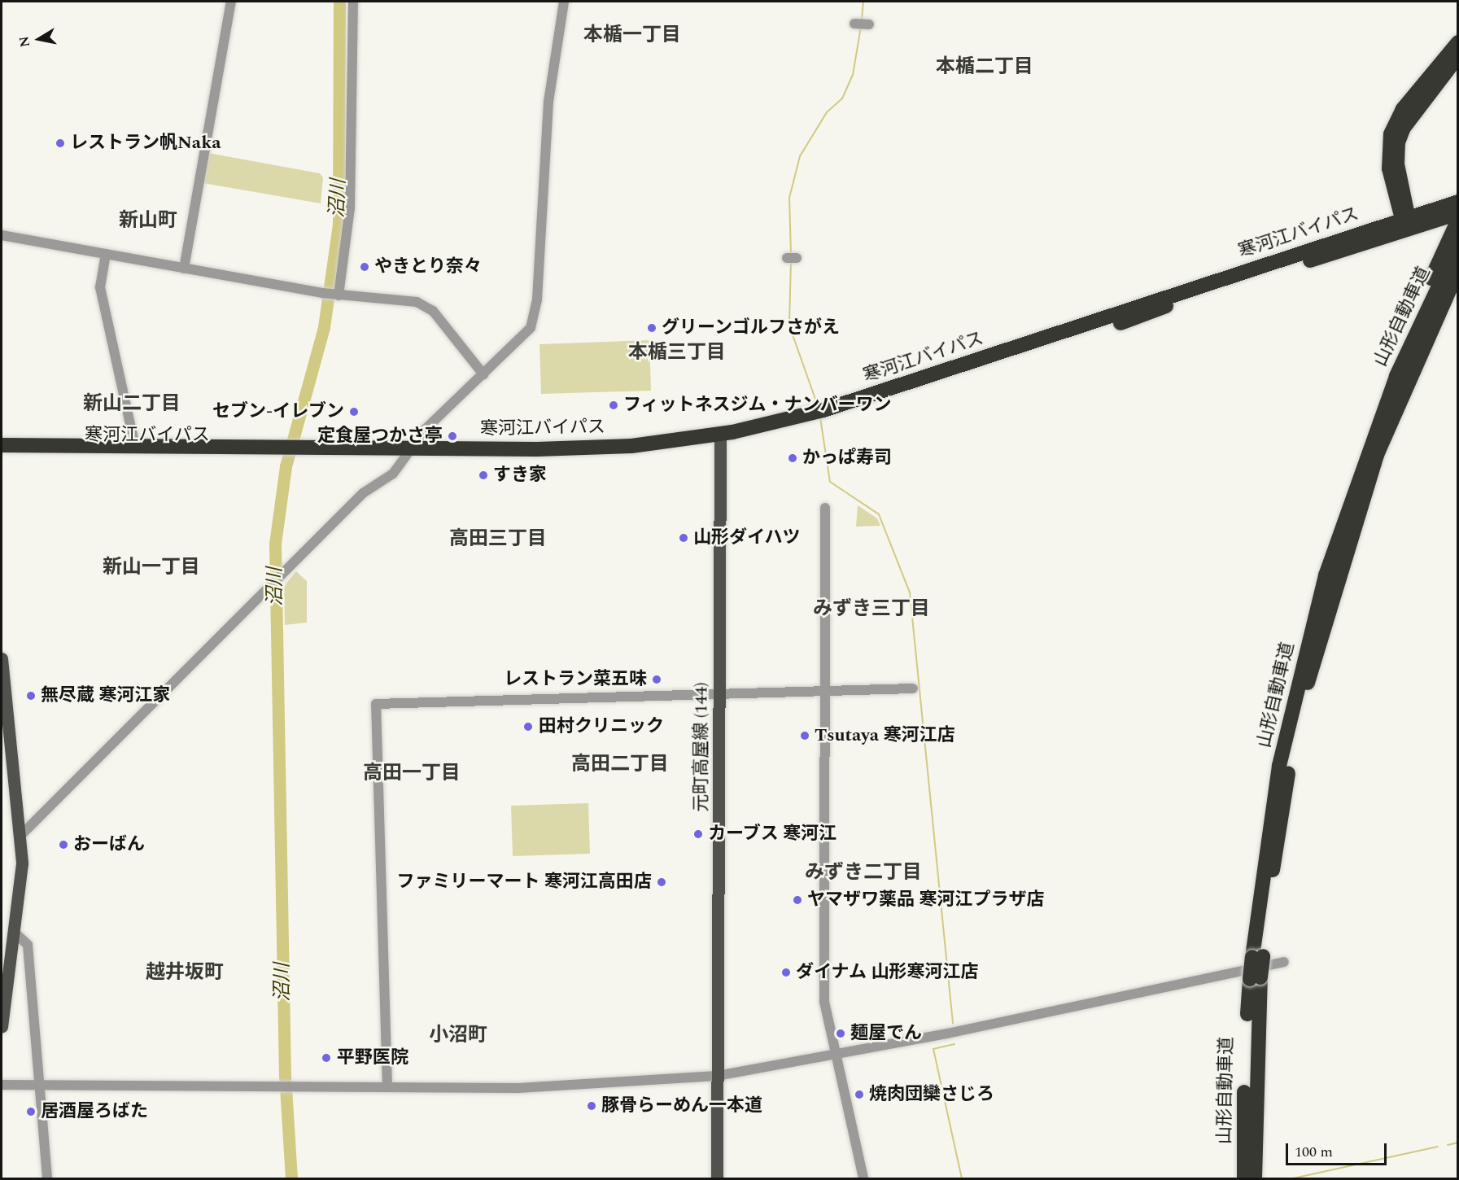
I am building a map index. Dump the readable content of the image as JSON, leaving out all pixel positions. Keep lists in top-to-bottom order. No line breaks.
{"streets":{"highway":["寒河江バイパス","山形自動車道"],"main road":["元町高屋線 (144)"]},"crossings":[["寒河江バイパス","元町高屋線 (144)"]],"districts":["本楯一丁目","本楯二丁目","新山町","本楯三丁目","新山二丁目","高田三丁目","新山一丁目","みずき三丁目","高田二丁目","高田一丁目","みずき二丁目","越井坂町","小沼町"],"water":["沼川"],"places":["レストラン帆Naka","やきとり奈々","グリーンゴルフさがえ","フィットネスジム・ナンバーワン","セブン-イレブン","定食屋つかさ亭","かっぱ寿司","すき家","山形ダイハツ","レストラン菜五味","無尽蔵 寒河江家","田村クリニック","Tsutaya 寒河江店","カーブス 寒河江","おーばん","ファミリーマート 寒河江高田店","ヤマザワ薬品 寒河江プラザ店","ダイナム 山形寒河江店","麺屋でん","平野医院","焼肉団欒さじろ","豚骨らーめん一本道","居酒屋ろばた"],"scale_bar":"100 m","north":"left"}
